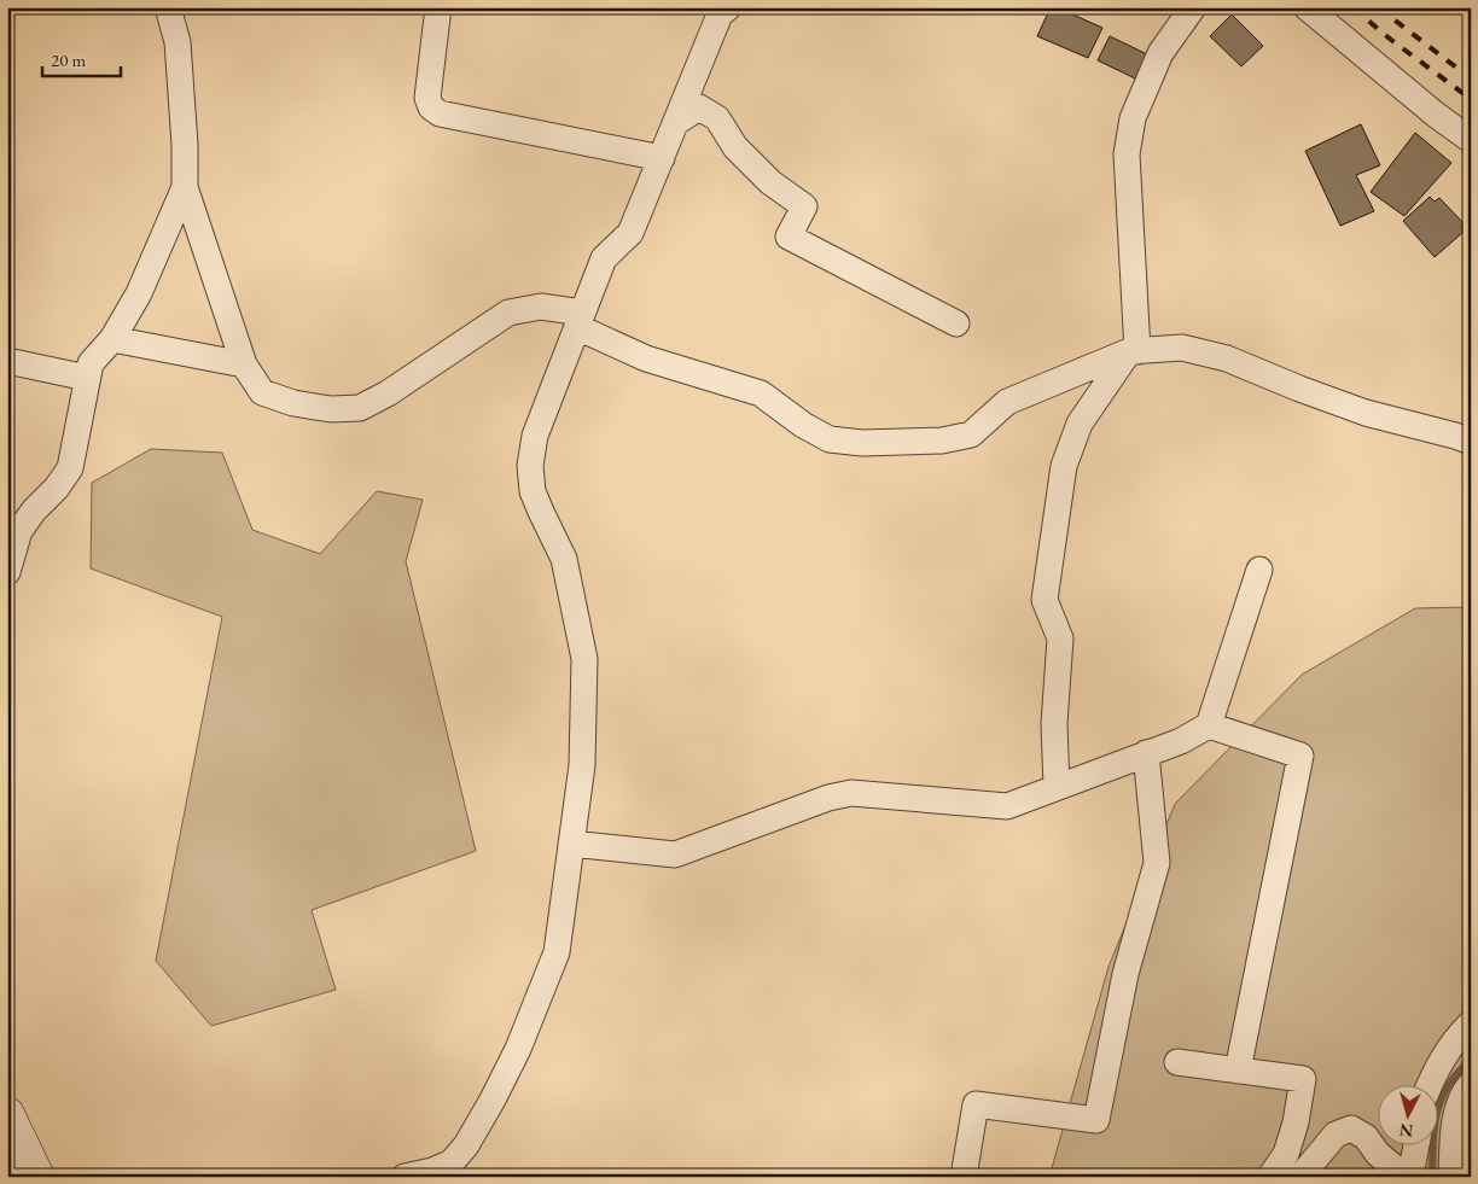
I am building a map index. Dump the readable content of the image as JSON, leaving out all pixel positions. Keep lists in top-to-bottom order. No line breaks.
{"scale_bar":"20 m","north":"bottom"}
